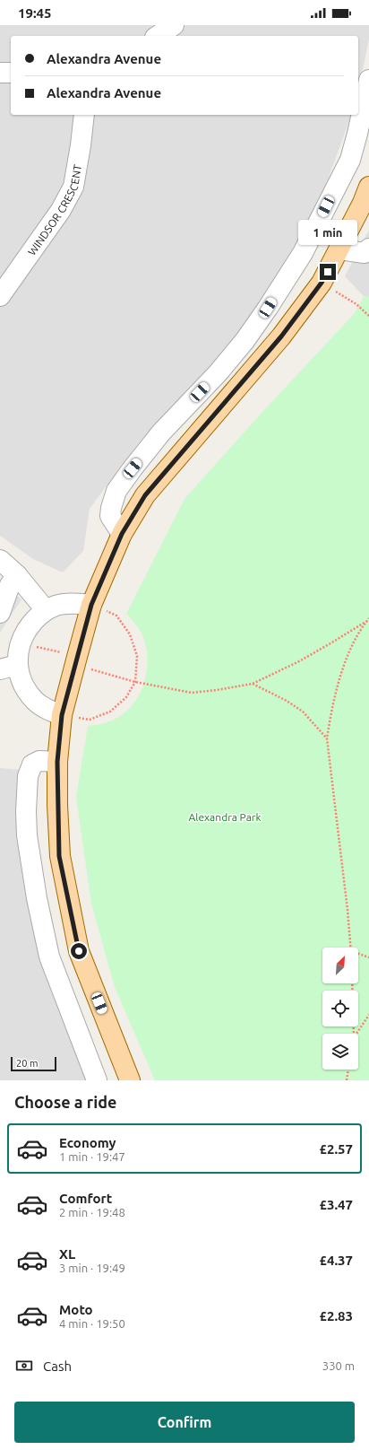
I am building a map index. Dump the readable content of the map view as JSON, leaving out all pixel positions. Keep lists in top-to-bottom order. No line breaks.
{"streets":{"street":["WINDSOR CRESCENT"]},"parks":["Alexandra Park"],"scale_bar":"20 m","north":"top right","page":{"status":"19:45","banner":["Alexandra Avenue","Alexandra Avenue"],"bubble":"1 min","scale":"20 m","heading":"Choose a ride","list":[{"name":"Economy","note":"1 min · 19:47","value":"£2.57"},{"name":"Comfort","note":"2 min · 19:48","value":"£3.47"},{"name":"XL","note":"3 min · 19:49","value":"£4.37"},{"name":"Moto","note":"4 min · 19:50","value":"£2.83"}],"pay":["Cash","330 m"],"buttons":"Confirm"}}
